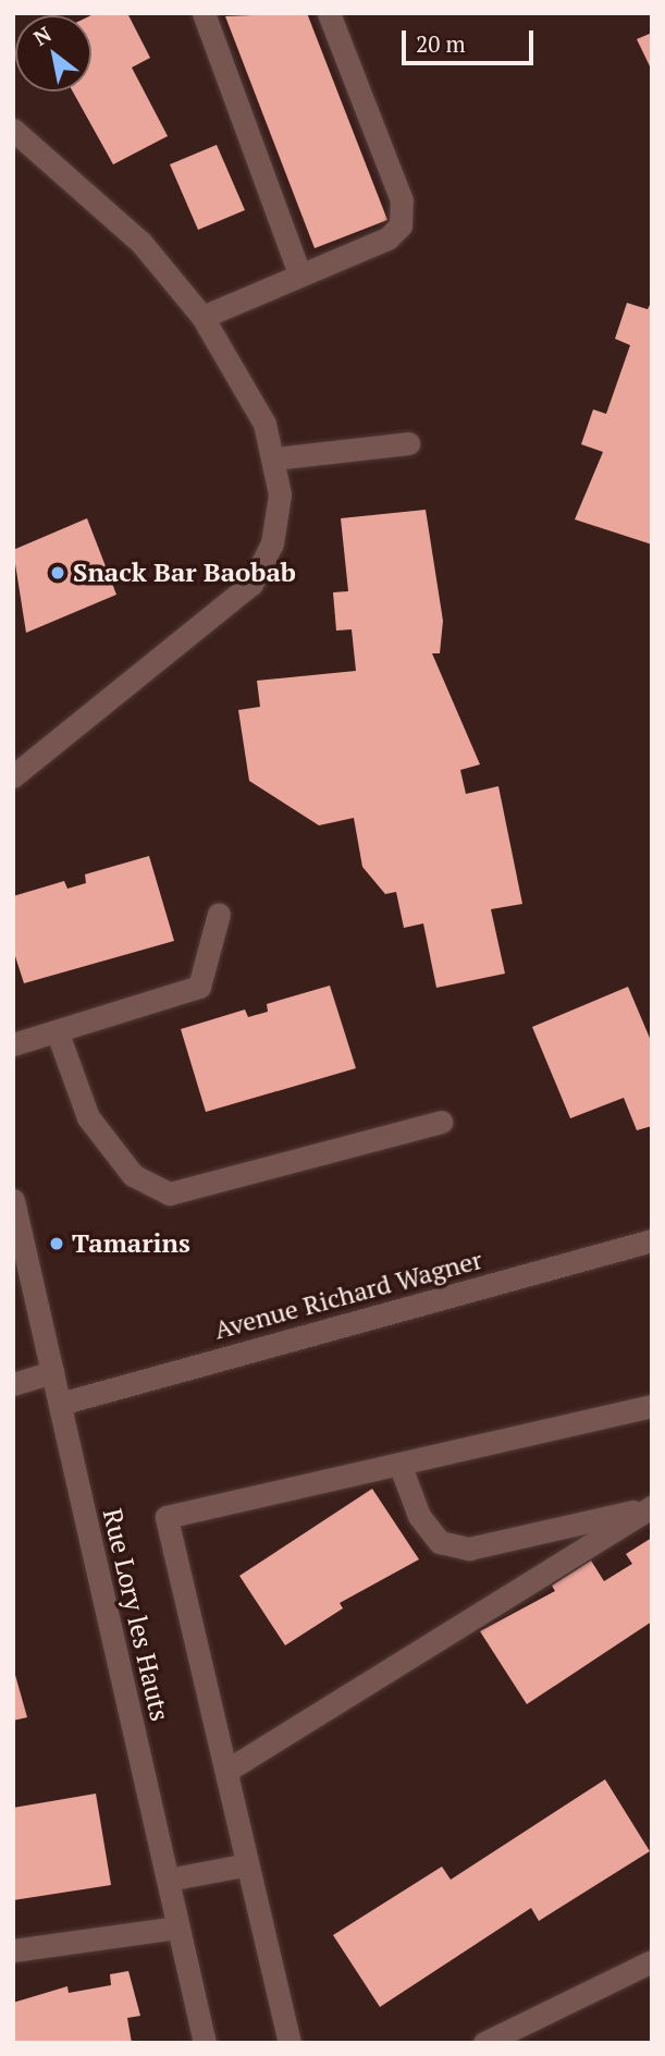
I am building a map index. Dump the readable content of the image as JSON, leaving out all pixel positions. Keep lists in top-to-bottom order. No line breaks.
{"streets":{"street":["Avenue Richard Wagner","Rue Lory les Hauts"]},"crossings":[["Avenue Richard Wagner","Rue Lory les Hauts"]],"places":["Snack Bar Baobab","Tamarins"],"scale_bar":"20 m","north":"top left"}
